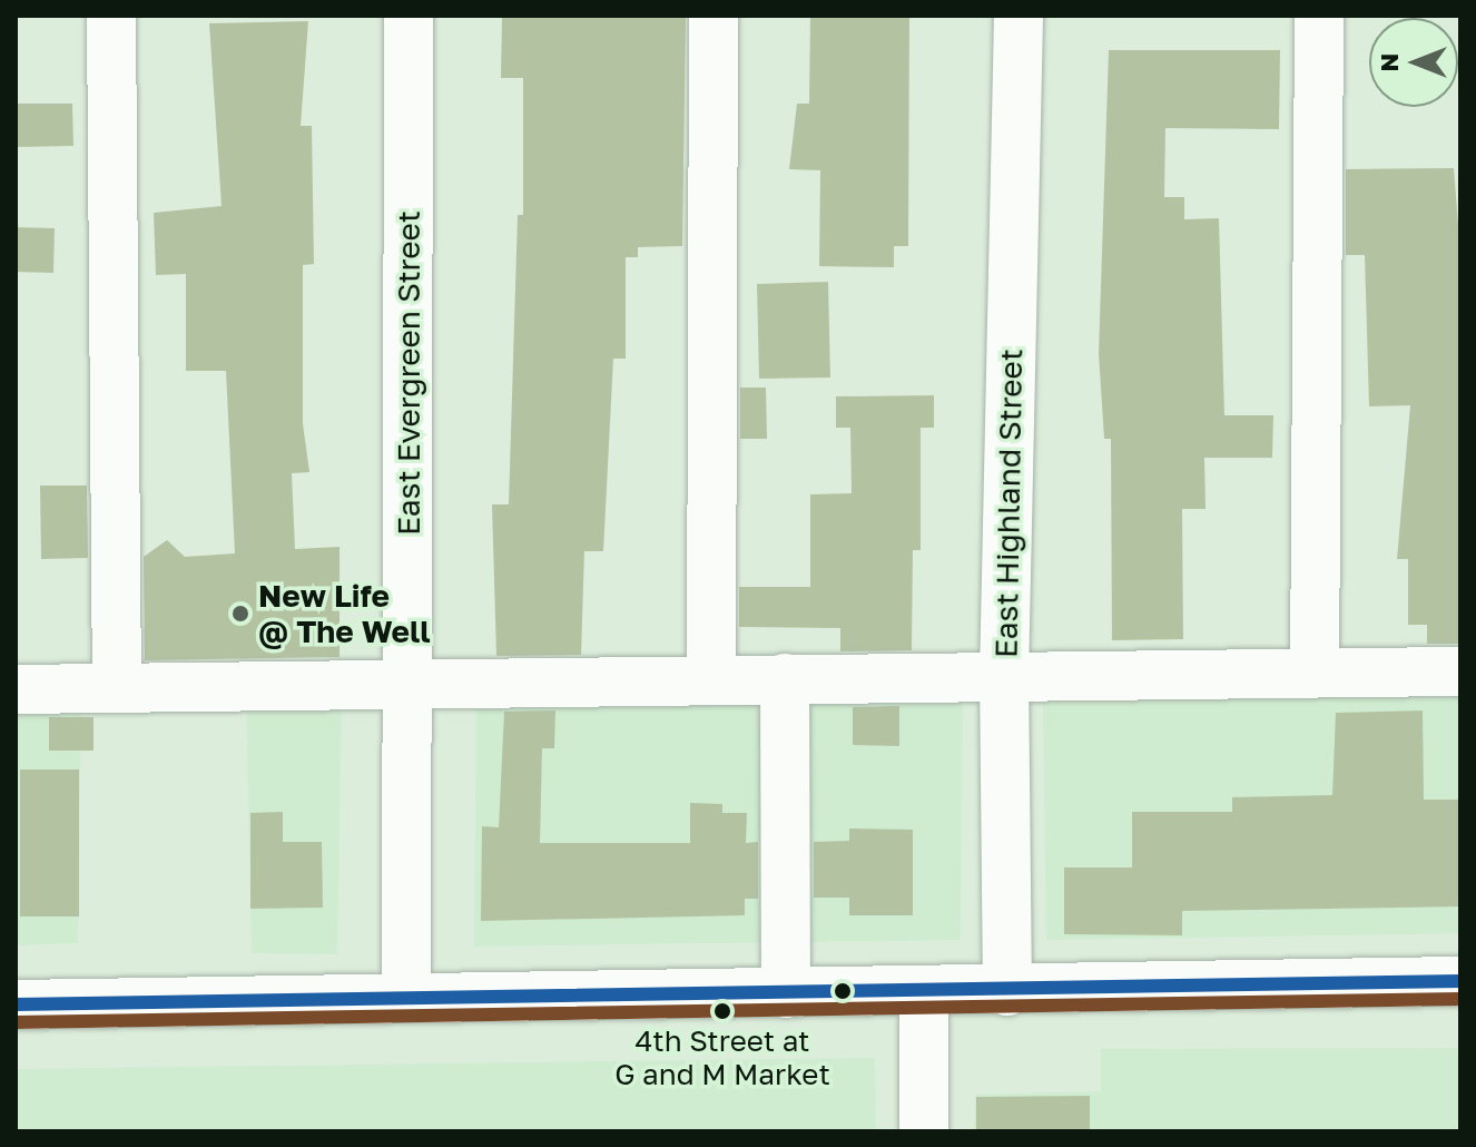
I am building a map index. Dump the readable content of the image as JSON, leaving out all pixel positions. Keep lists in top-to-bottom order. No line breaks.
{"streets":{"street":["East Evergreen Street","East Highland Street"]},"places":["New Life @ The Well","4th Street at G and M Market"],"north":"left"}
